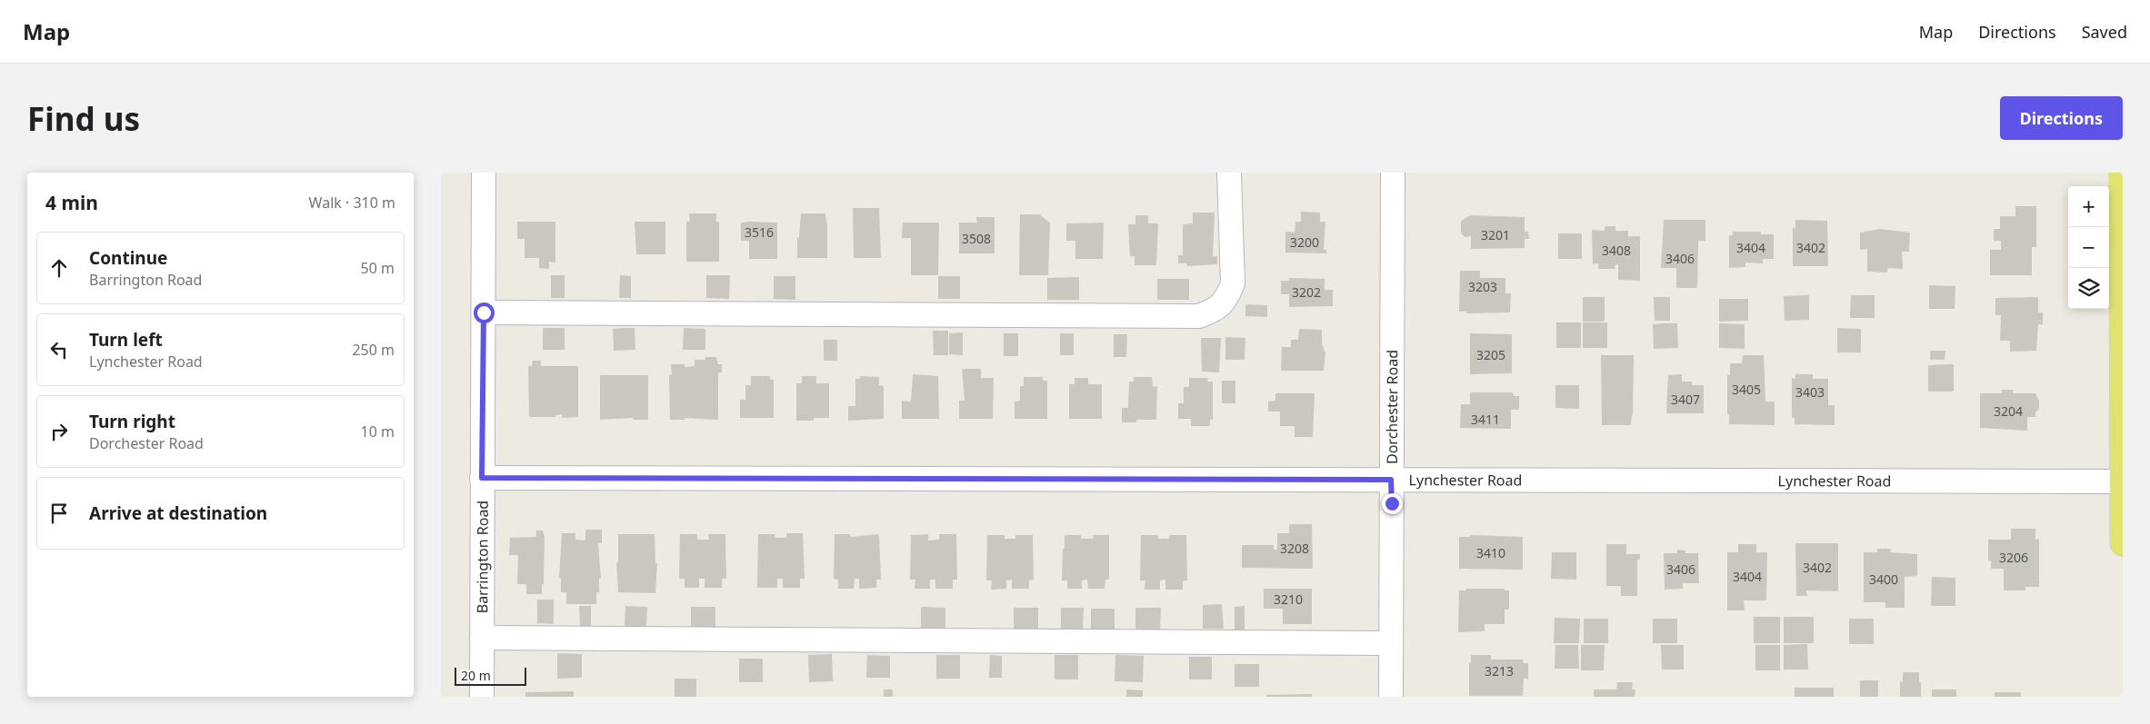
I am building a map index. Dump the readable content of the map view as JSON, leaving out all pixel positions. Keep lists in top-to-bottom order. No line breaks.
{"streets":{"street":["Dorchester Road","Lynchester Road","Barrington Road"]},"crossings":[["Dorchester Road","Lynchester Road"],["Lynchester Road","Barrington Road"]],"house_numbers":["3516","3201","3508","3200","3404","3402","3408","3406","3203","3202","3205","3405","3403","3407","3204","3411","3208","3410","3206","3402","3406","3404","3400","3210","3213"],"scale_bar":"20 m","page":{"header":"Map","nav":["Map","Directions","Saved"],"buttons":"Directions","title":"Find us","heading":["4 min","Walk · 310 m"],"map_buttons":["+","−"],"list":[["Continue","Barrington Road","50 m"],["Turn left","Lynchester Road","250 m"],["Turn right","Dorchester Road","10 m"],"Arrive at destination"],"scale":"20 m"}}
